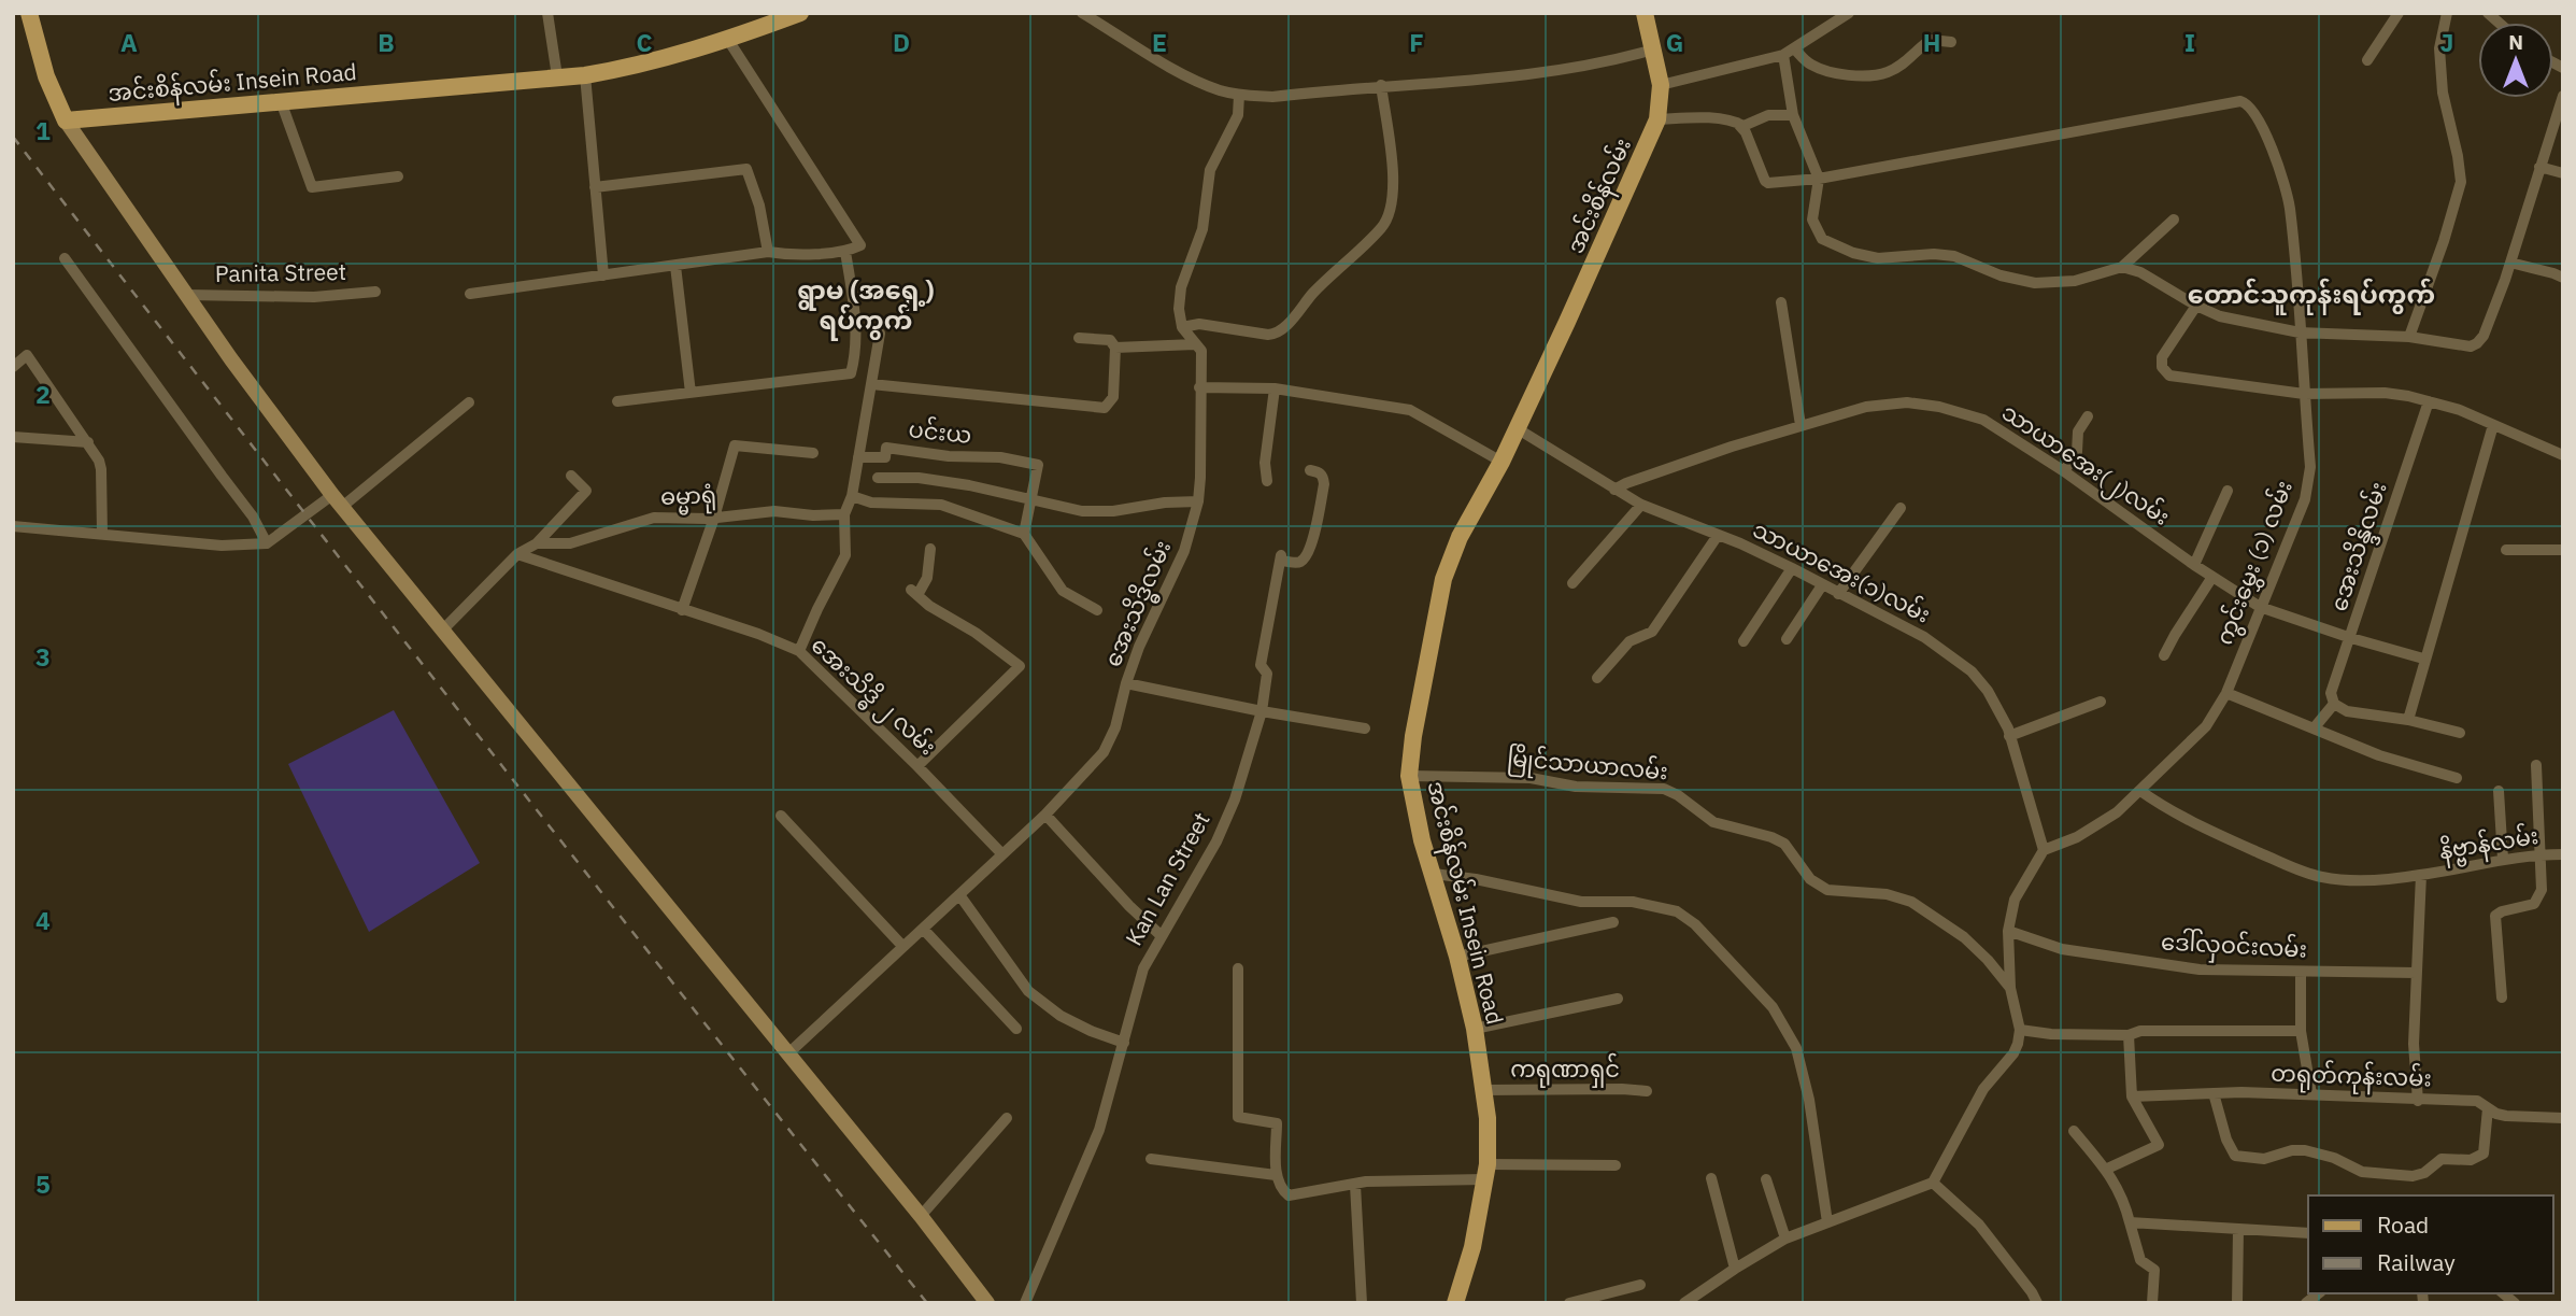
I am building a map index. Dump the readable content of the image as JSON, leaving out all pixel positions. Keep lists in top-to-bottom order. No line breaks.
{"streets":{"main road":["အင်းစိန်လမ်း Insein Road","အင်းစိန်လမ်း"],"street":["Panita Street","ပင်းယ","သာယာအေး(၂)လမ်း","ဓမ္မာရုံ","အေးသိန္ဒိလမ်း","ကွင်းမွှေး (၁) လမ်း","သာယာအေး(၁)လမ်း","အေးသိဒ္ဓိလမ်း","အေးသိဒ္ဓိ ၂ လမ်း","မြိုင်သာယာလမ်း","နိဗ္ဗာန်လမ်း","Kan Lan Street","ဒေါ်လှဝင်းလမ်း","ကရုဏာရှင်","တရုတ်ကုန်းလမ်း"]},"crossings":[["အင်းစိန်လမ်း Insein Road","အင်းစိန်လမ်း"],["အင်းစိန်လမ်း Insein Road","သာယာအေး(၁)လမ်း"],["အင်းစိန်လမ်း Insein Road","မြိုင်သာယာလမ်း"],["အင်းစိန်လမ်း Insein Road","ကရုဏာရှင်"],["သာယာအေး(၂)လမ်း","အေးသိန္ဒိလမ်း"],["သာယာအေး(၂)လမ်း","ကွင်းမွှေး (၁) လမ်း"],["သာယာအေး(၂)လမ်း","သာယာအေး(၁)လမ်း"],["ကွင်းမွှေး (၁) လမ်း","သာယာအေး(၁)လမ်း"],["ကွင်းမွှေး (၁) လမ်း","နိဗ္ဗာန်လမ်း"],["အေးသိဒ္ဓိလမ်း","အေးသိဒ္ဓိ ၂ လမ်း"]],"districts":["ရွာမ (အရှေ့) ရပ်ကွက်","တောင်သူကုန်းရပ်ကွက်"],"legend":["Road","Railway"],"north":"top","grid":{"columns":["A","B","C","D","E","F","G","H","I","J"],"rows":["1","2","3","4","5"]}}
